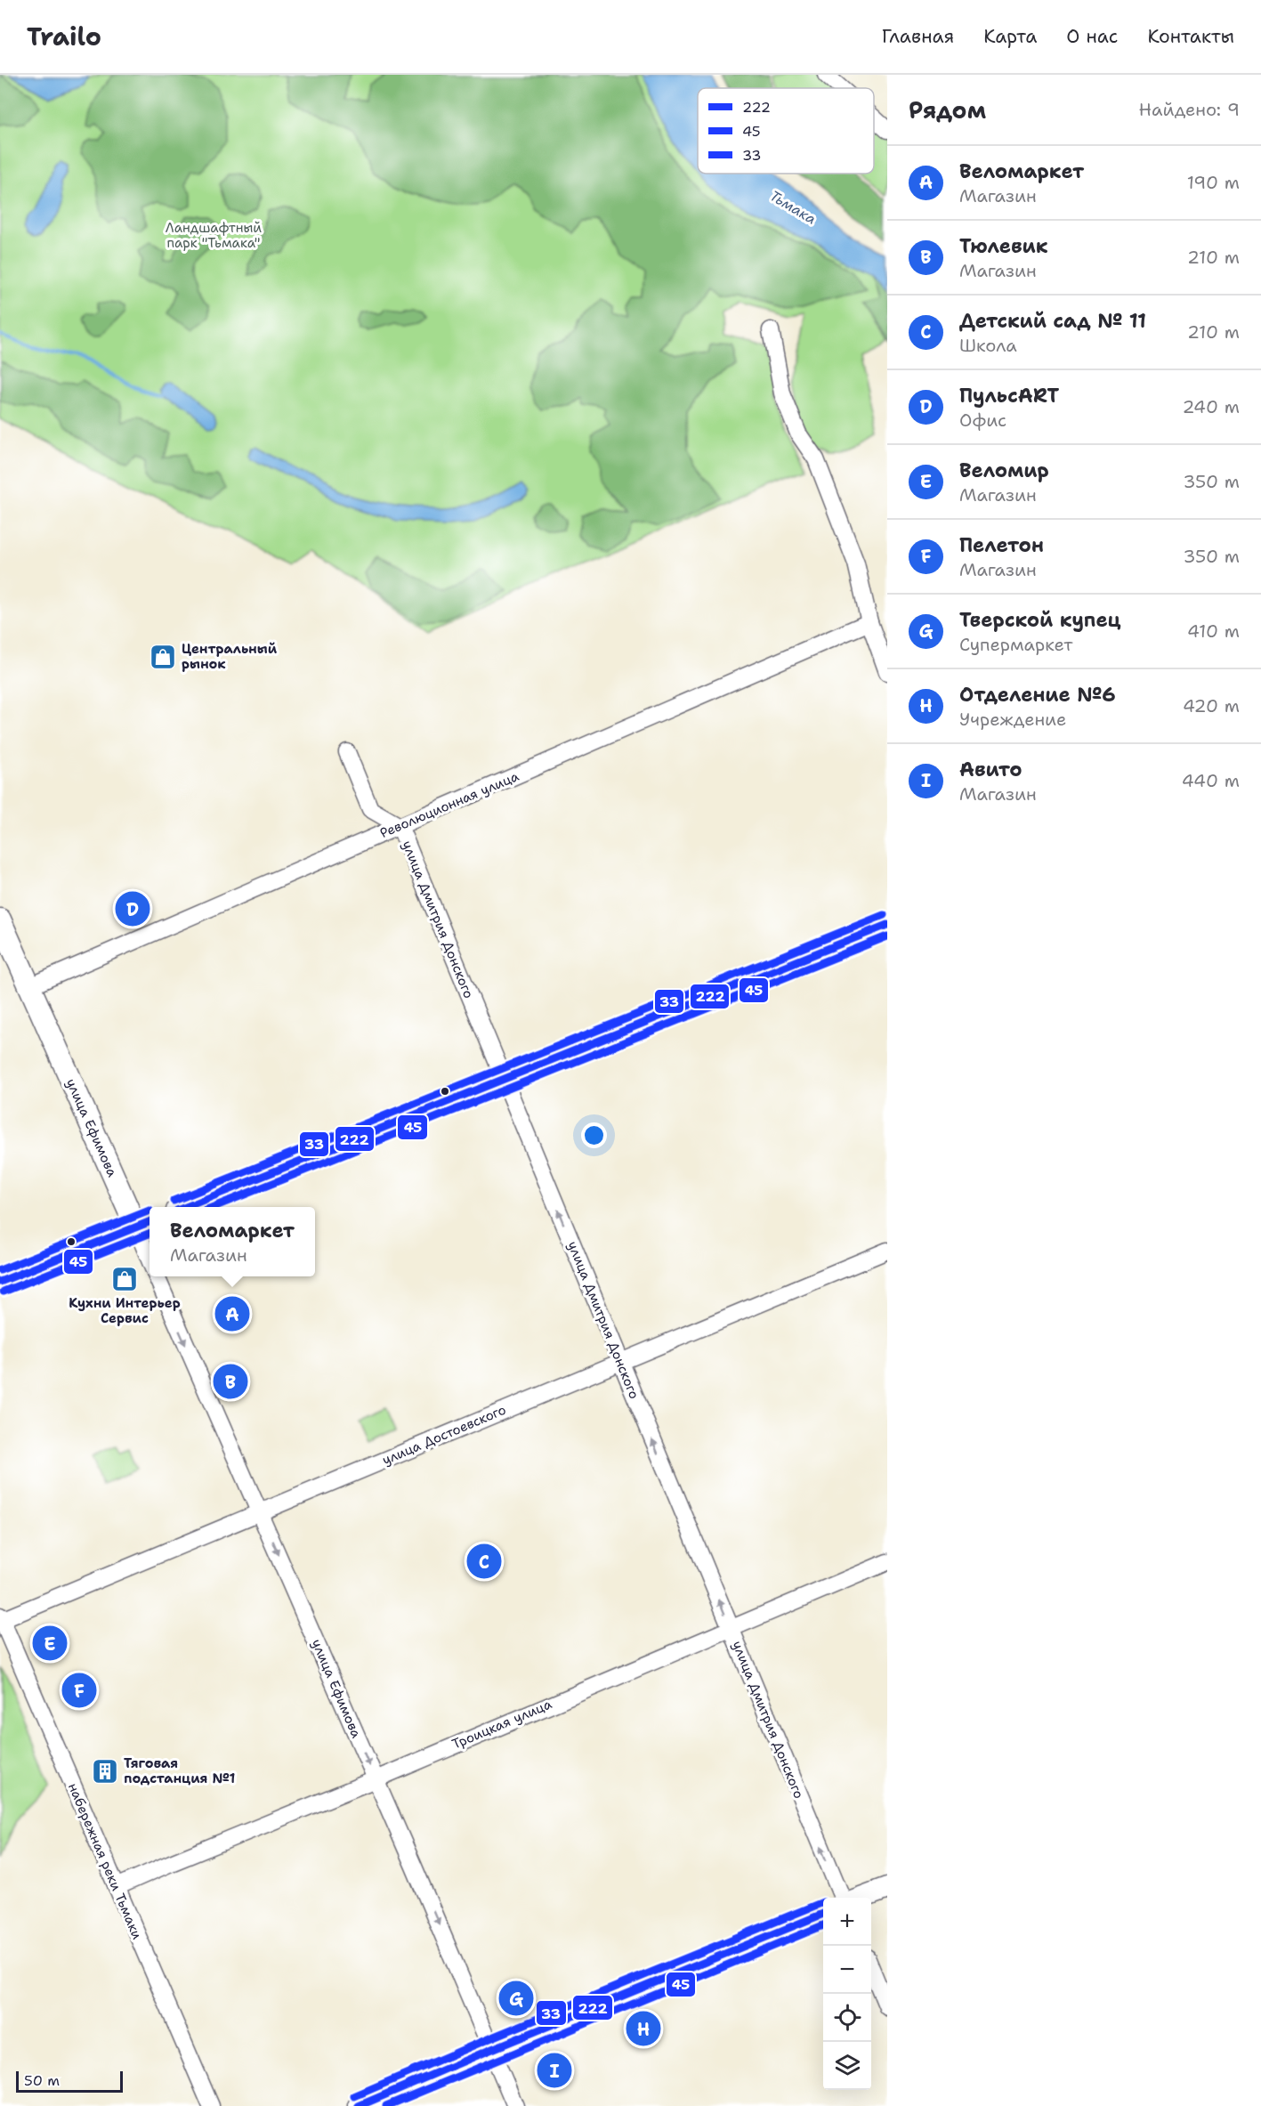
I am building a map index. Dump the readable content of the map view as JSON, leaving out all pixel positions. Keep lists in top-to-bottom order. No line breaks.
{"streets":{"street":["Революционная улица","улица Дмитрия Донского","улица Ефимова","улица Достоевского","Троицкая улица","набережная реки Тьмаки"]},"crossings":[["Революционная улица","улица Дмитрия Донского"],["Революционная улица","улица Ефимова"],["улица Дмитрия Донского","улица Достоевского"],["улица Дмитрия Донского","Троицкая улица"],["улица Ефимова","улица Достоевского"],["улица Ефимова","Троицкая улица"],["улица Достоевского","набережная реки Тьмаки"],["Троицкая улица","набережная реки Тьмаки"]],"one_way":["улица Дмитрия Донского","улица Ефимова"],"water":["Тьмака"],"parks":["Ландшафтный парк \"Тьмака\""],"places":{"shop":["Центральный рынок","Кухни Интерьер Сервис"],"building":["Тяговая подстанция №1"]},"lines":["transit line 33","transit line 222","transit line 45"],"legend":["222","45","33"],"scale_bar":"50 m","page":{"header":"Trailo","nav":["Главная","Карта","О нас","Контакты"],"heading":["Рядом","Найдено: 9"],"list":[{"mark":"A","name":"Веломаркет","note":"Магазин","value":"190 m"},{"mark":"B","name":"Тюлевик","note":"Магазин","value":"210 m"},{"mark":"C","name":"Детский сад № 11","note":"Школа","value":"210 m"},{"mark":"D","name":"ПульсART","note":"Офис","value":"240 m"},{"mark":"E","name":"Веломир","note":"Магазин","value":"350 m"},{"mark":"F","name":"Пелетон","note":"Магазин","value":"350 m"},{"mark":"G","name":"Тверской купец","note":"Супермаркет","value":"410 m"},{"mark":"H","name":"Отделение №6","note":"Учреждение","value":"420 m"},{"mark":"I","name":"Авито","note":"Магазин","value":"440 m"}],"pins":["D","A","B","C","E","F","G","H","I"],"popup":["Веломаркет","Магазин"],"map_buttons":["+","−"],"scale":"50 m"}}
